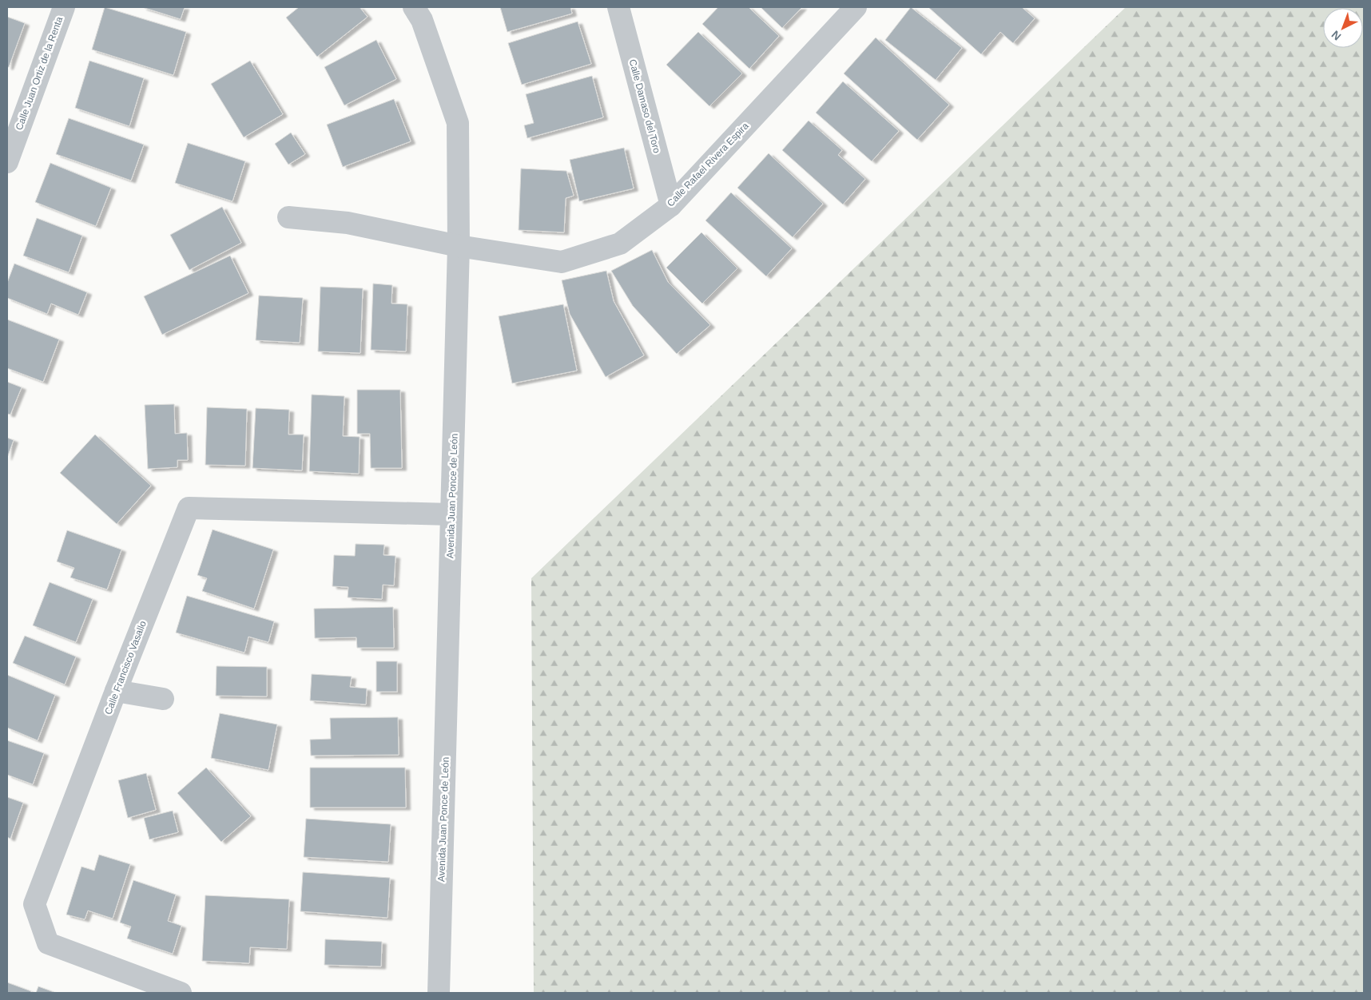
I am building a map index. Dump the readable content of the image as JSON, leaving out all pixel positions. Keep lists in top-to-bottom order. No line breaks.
{"streets":{"street":["Calle Juan Ortiz de la Renta","Calle Damaso del Toro","Calle Rafael Rivera Espira","Avenida Juan Ponce de León","Calle Francisco Vasallo"]},"crossings":[["Calle Damaso del Toro","Calle Rafael Rivera Espira"],["Calle Rafael Rivera Espira","Avenida Juan Ponce de León"],["Avenida Juan Ponce de León","Calle Francisco Vasallo"]],"north":"bottom left"}
